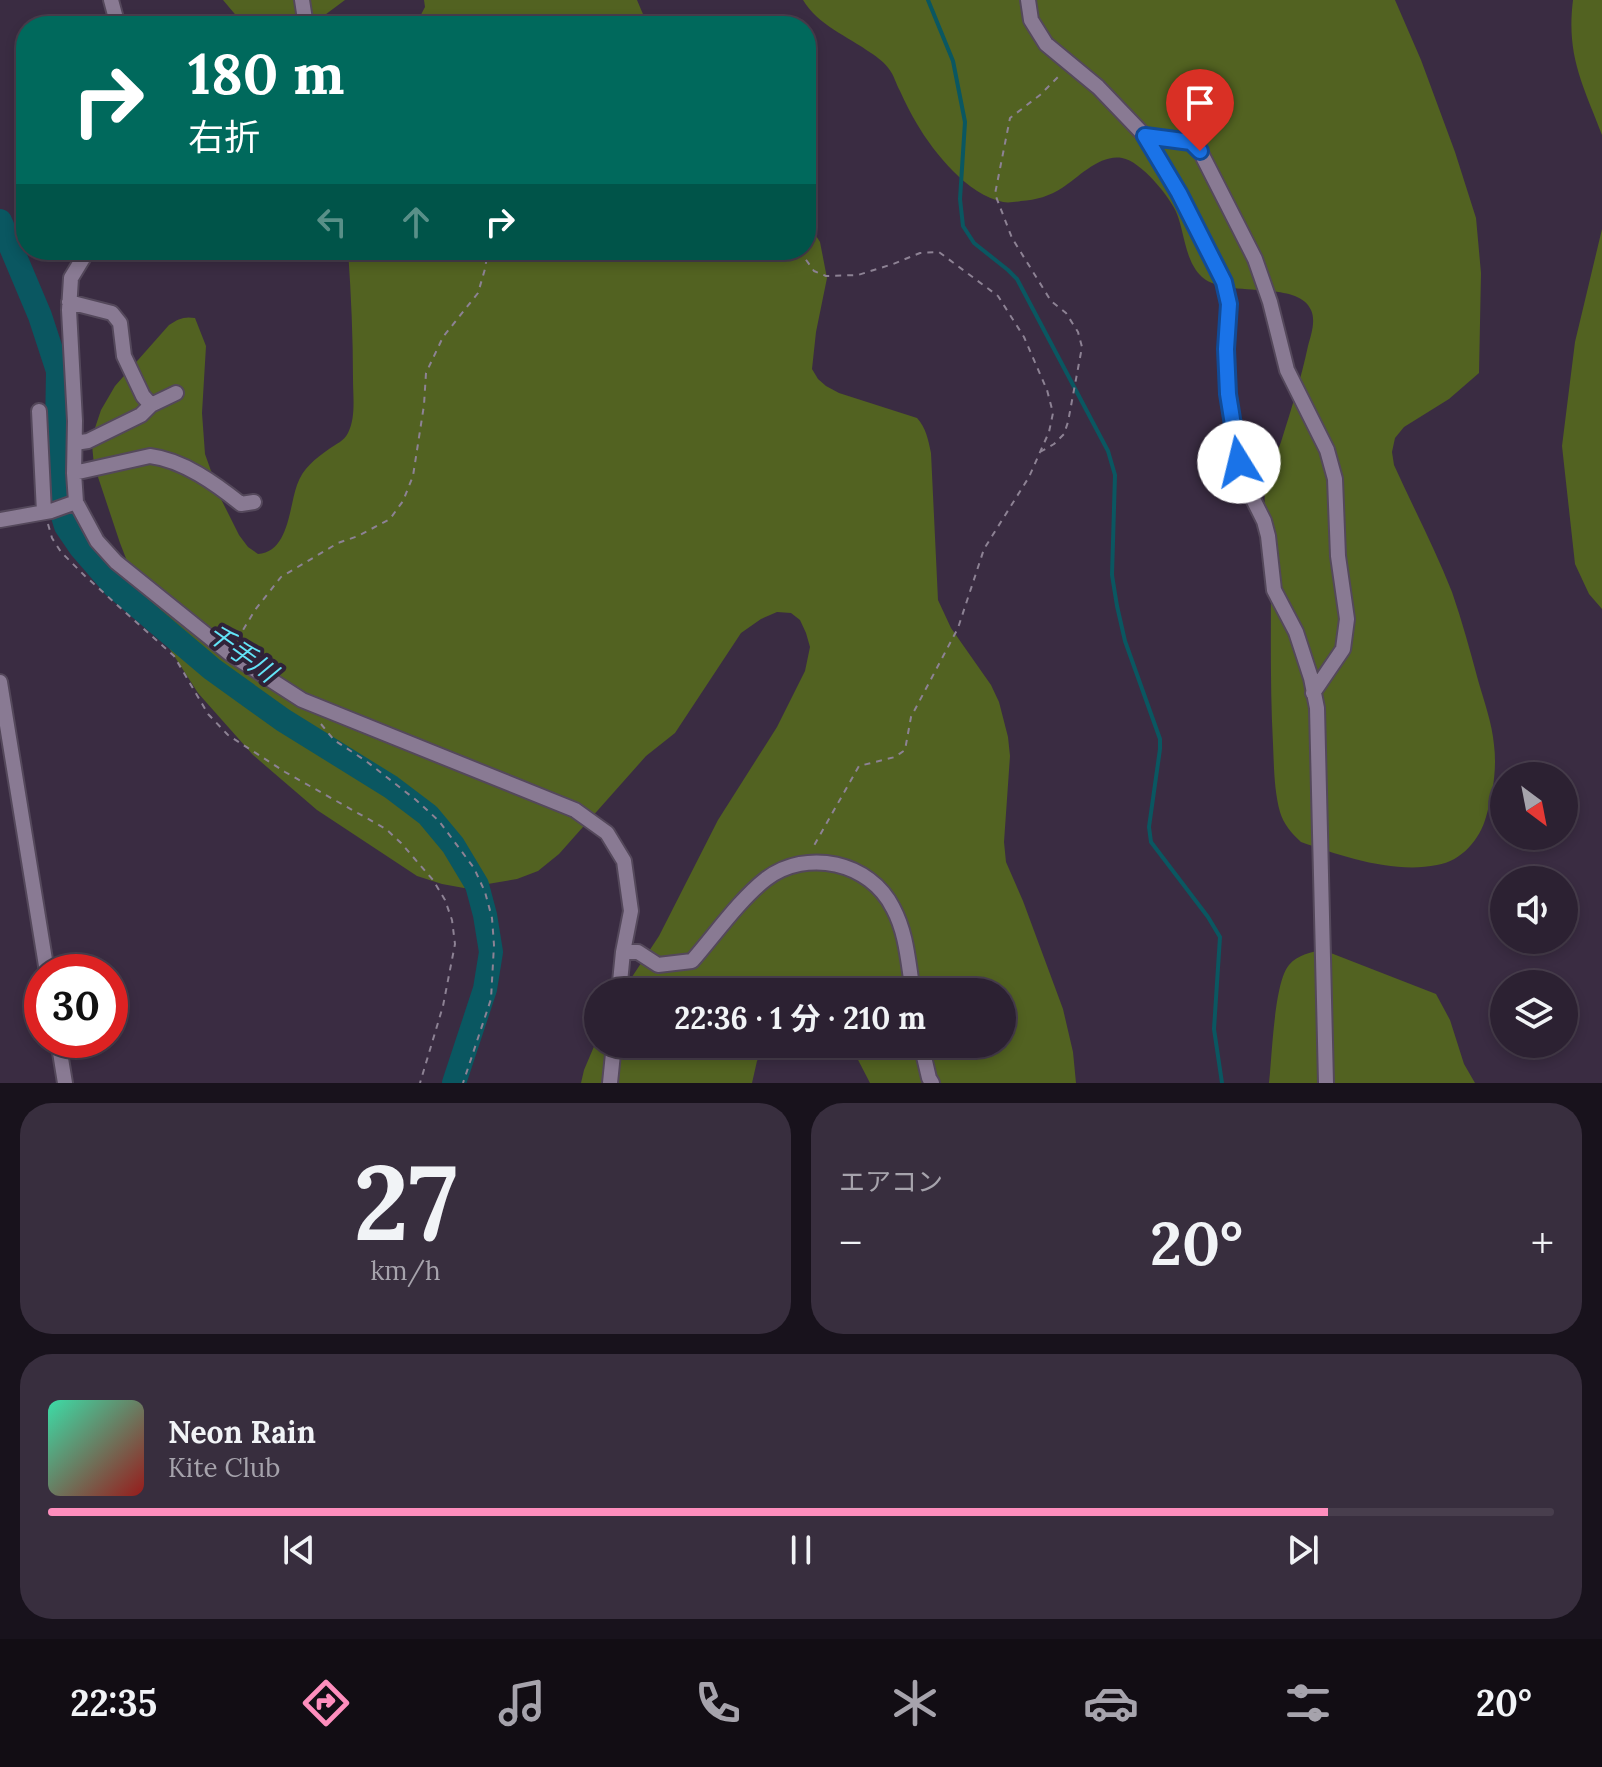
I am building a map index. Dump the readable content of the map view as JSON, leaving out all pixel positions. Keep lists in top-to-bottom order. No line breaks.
{"water":["千手川"],"north":"bottom right","page":{"turn":["180 m","右折"],"limit":"30","trip":"22:36 · 1 分 · 210 m","tile":[["27","km/h"],"エアコン"],"heat":["−","20°","+"],"song":["Neon Rain","Kite Club"],"tabs":["22:35","20°"]}}
